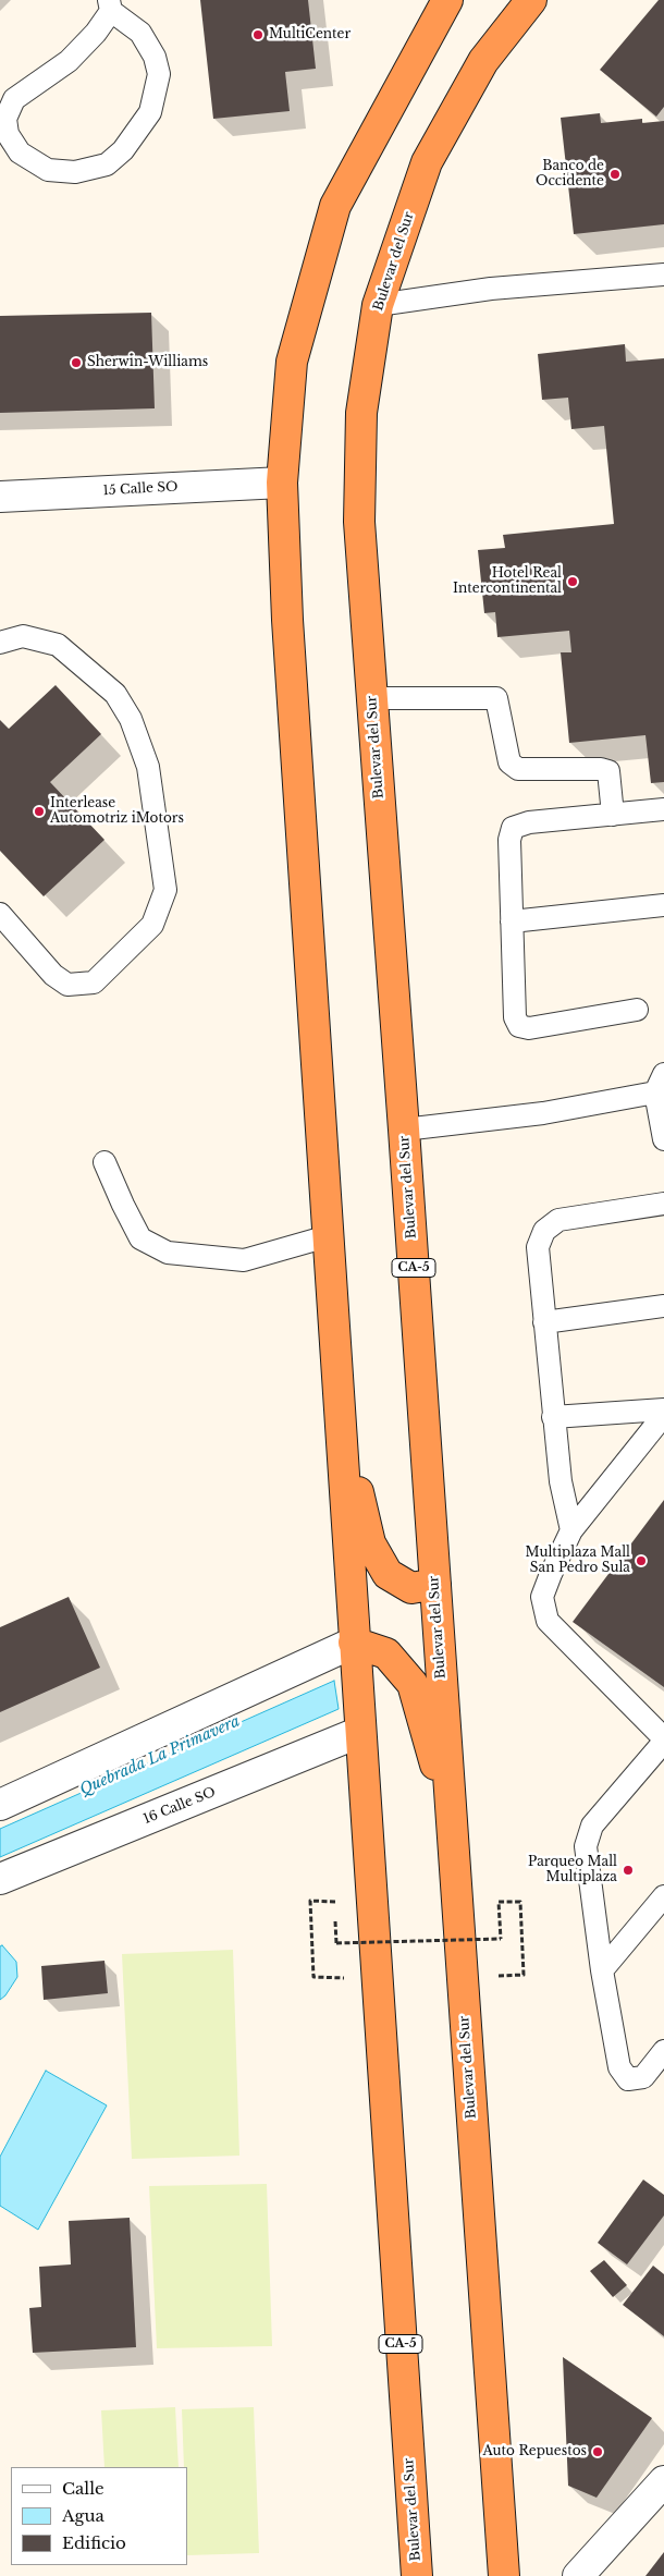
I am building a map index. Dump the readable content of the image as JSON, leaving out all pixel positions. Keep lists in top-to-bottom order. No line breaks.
{"streets":{"highway":["Bulevar del Sur","CA-5"],"street":["15 Calle SO","16 Calle SO"]},"crossings":[["Bulevar del Sur","15 Calle SO"],["Bulevar del Sur","16 Calle SO"]],"water":["Quebrada La Primavera"],"places":["MultiCenter","Banco de Occidente","Sherwin-Williams","Hotel Real Intercontinental","Interlease Automotriz iMotors","Multiplaza Mall San Pedro Sula","Parqueo Mall Multiplaza","Auto Repuestos"],"legend":["Calle","Agua","Edificio"]}
